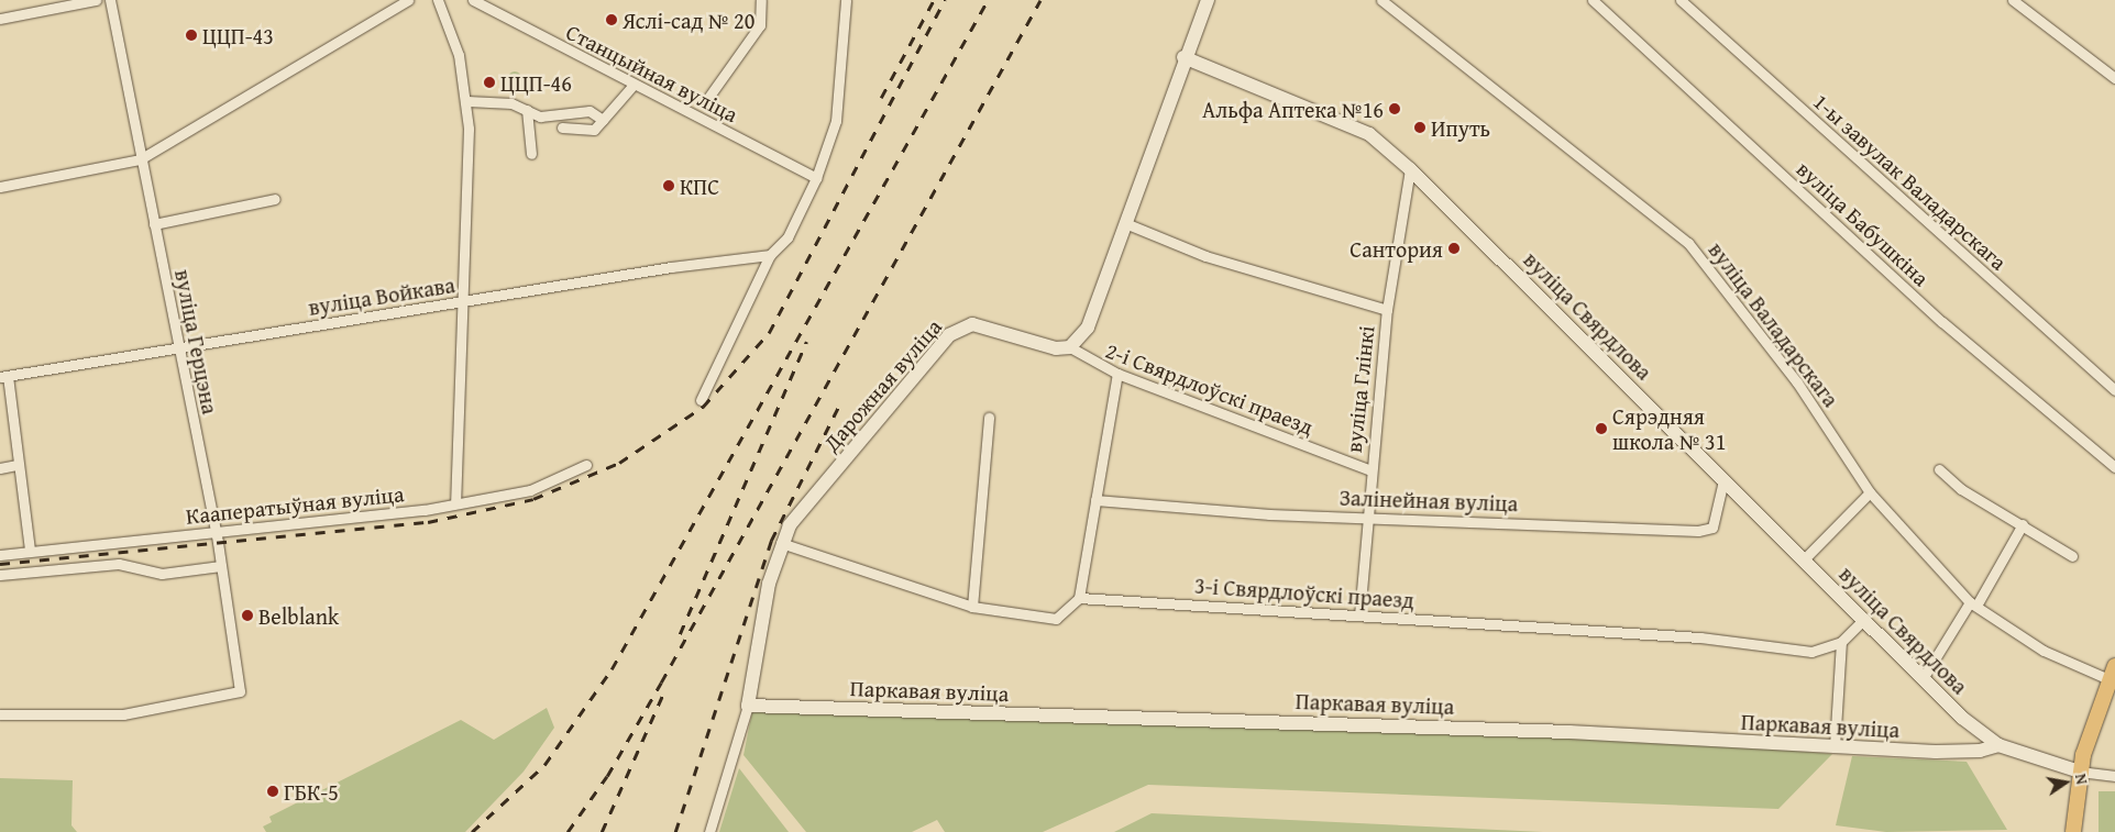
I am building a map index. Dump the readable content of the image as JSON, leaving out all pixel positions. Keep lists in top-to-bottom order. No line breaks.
{"streets":{"street":["Станцыйная вуліца","1-ы завулак Валадарскага","вуліца Бабушкіна","вуліца Войкава","вуліца Свярдлова","вуліца Валадарскага","вуліца Герцэна","Дарожная вуліца","2-і Свярдлоўскі праезд","вуліца Глінкі","Залінейная вуліца","Кааператыўная вуліца","3-і Свярдлоўскі праезд","Паркавая вуліца"]},"crossings":[["вуліца Войкава","вуліца Герцэна"],["вуліца Свярдлова","вуліца Глінкі"],["вуліца Свярдлова","Залінейная вуліца"],["вуліца Свярдлова","Паркавая вуліца"],["вуліца Герцэна","Кааператыўная вуліца"],["Дарожная вуліца","2-і Свярдлоўскі праезд"],["Дарожная вуліца","Паркавая вуліца"],["2-і Свярдлоўскі праезд","вуліца Глінкі"],["вуліца Глінкі","Залінейная вуліца"],["вуліца Глінкі","3-і Свярдлоўскі праезд"]],"places":["Яслі-сад № 20","ЦЦП-43","ЦЦП-46","Альфа Аптека №16","Ипуть","КПС","Сантория","Сярэдняя школа № 31","Belblank","ГБК-5"],"north":"right"}
